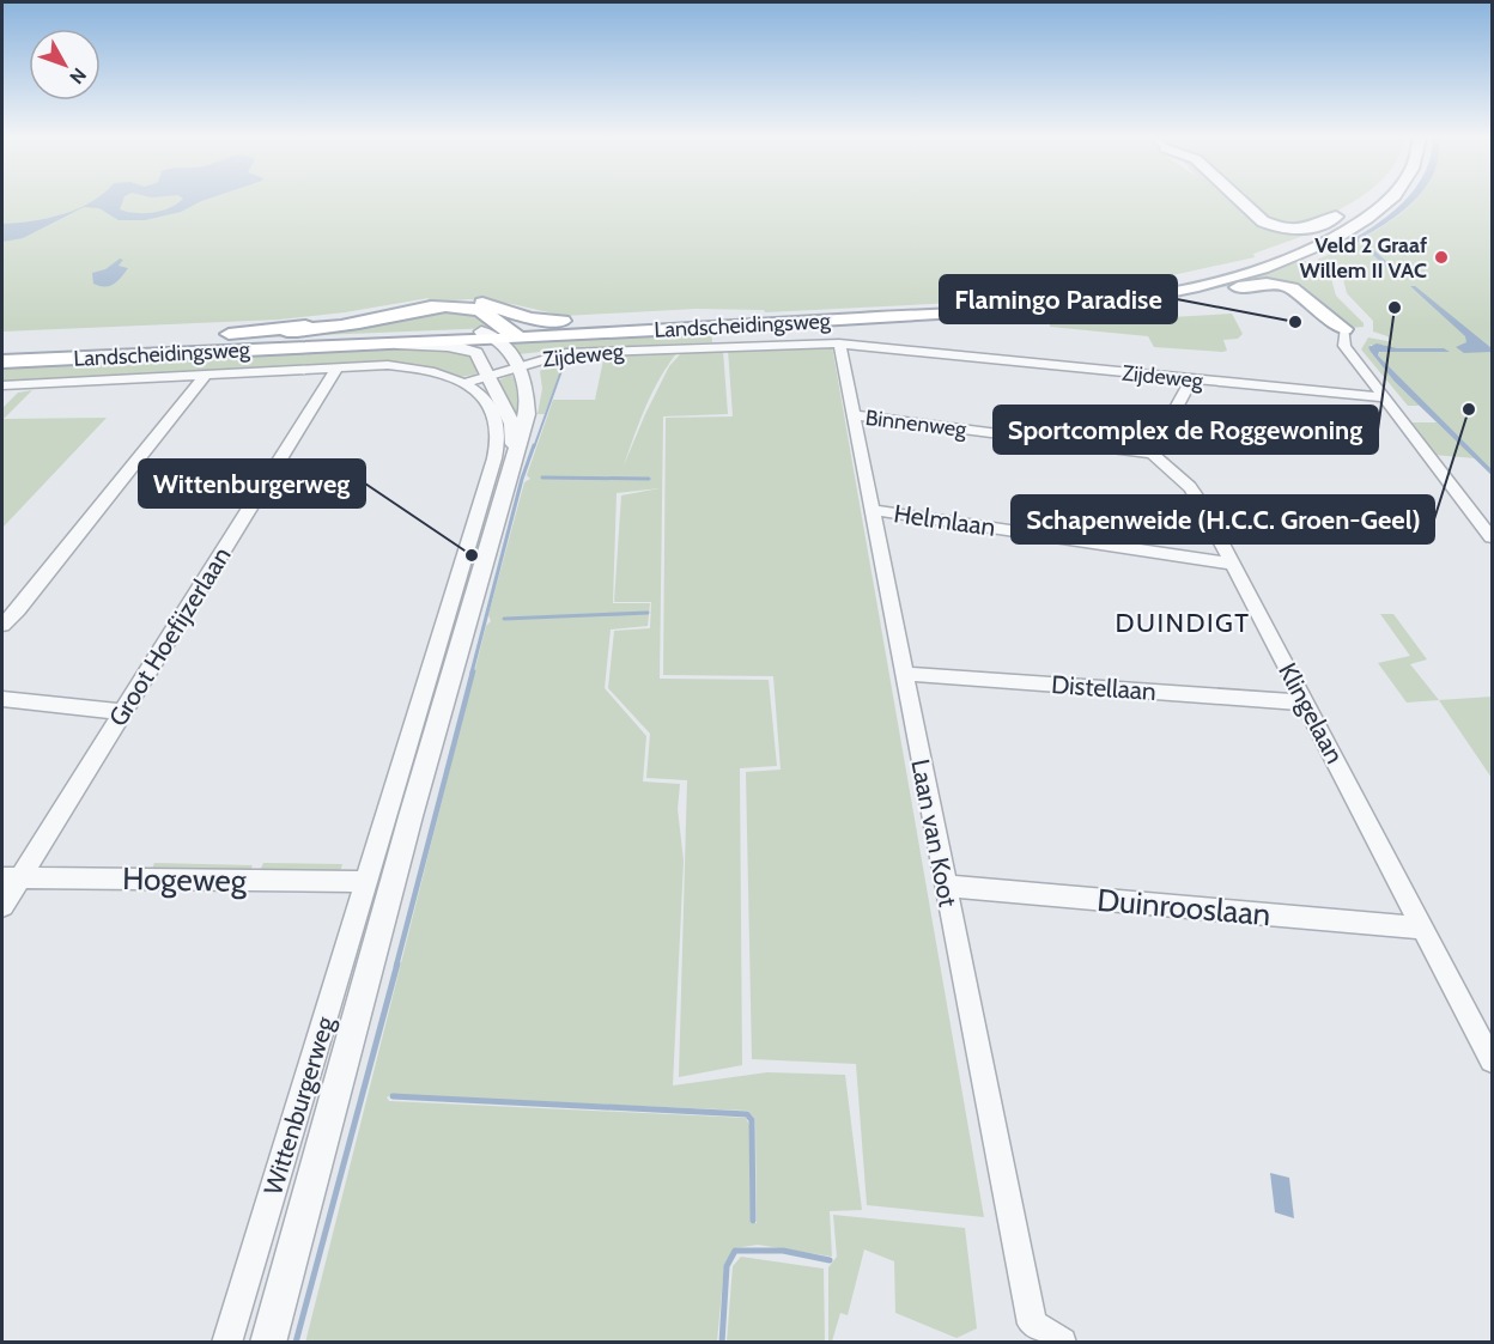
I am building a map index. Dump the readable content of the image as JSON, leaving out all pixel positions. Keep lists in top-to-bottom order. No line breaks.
{"streets":{"main road":["Landscheidingsweg"],"street":["Zijdeweg","Binnenweg","Helmlaan","Groot Hoefijzerlaan","Distellaan","Klingelaan","Laan van Koot","Hogeweg","Duinrooslaan","Wittenburgerweg"]},"crossings":[["Landscheidingsweg","Wittenburgerweg"],["Zijdeweg","Laan van Koot"],["Zijdeweg","Wittenburgerweg"],["Binnenweg","Klingelaan"],["Binnenweg","Laan van Koot"],["Helmlaan","Klingelaan"],["Helmlaan","Laan van Koot"],["Groot Hoefijzerlaan","Hogeweg"],["Distellaan","Klingelaan"],["Distellaan","Laan van Koot"],["Klingelaan","Duinrooslaan"],["Laan van Koot","Duinrooslaan"],["Hogeweg","Wittenburgerweg"]],"districts":["DUINDIGT"],"places":["Veld 2 Graaf Willem II VAC","Sportcomplex de Roggewoning","Flamingo Paradise","Schapenweide (H.C.C. Groen-Geel)","Wittenburgerweg"],"north":"bottom right"}
